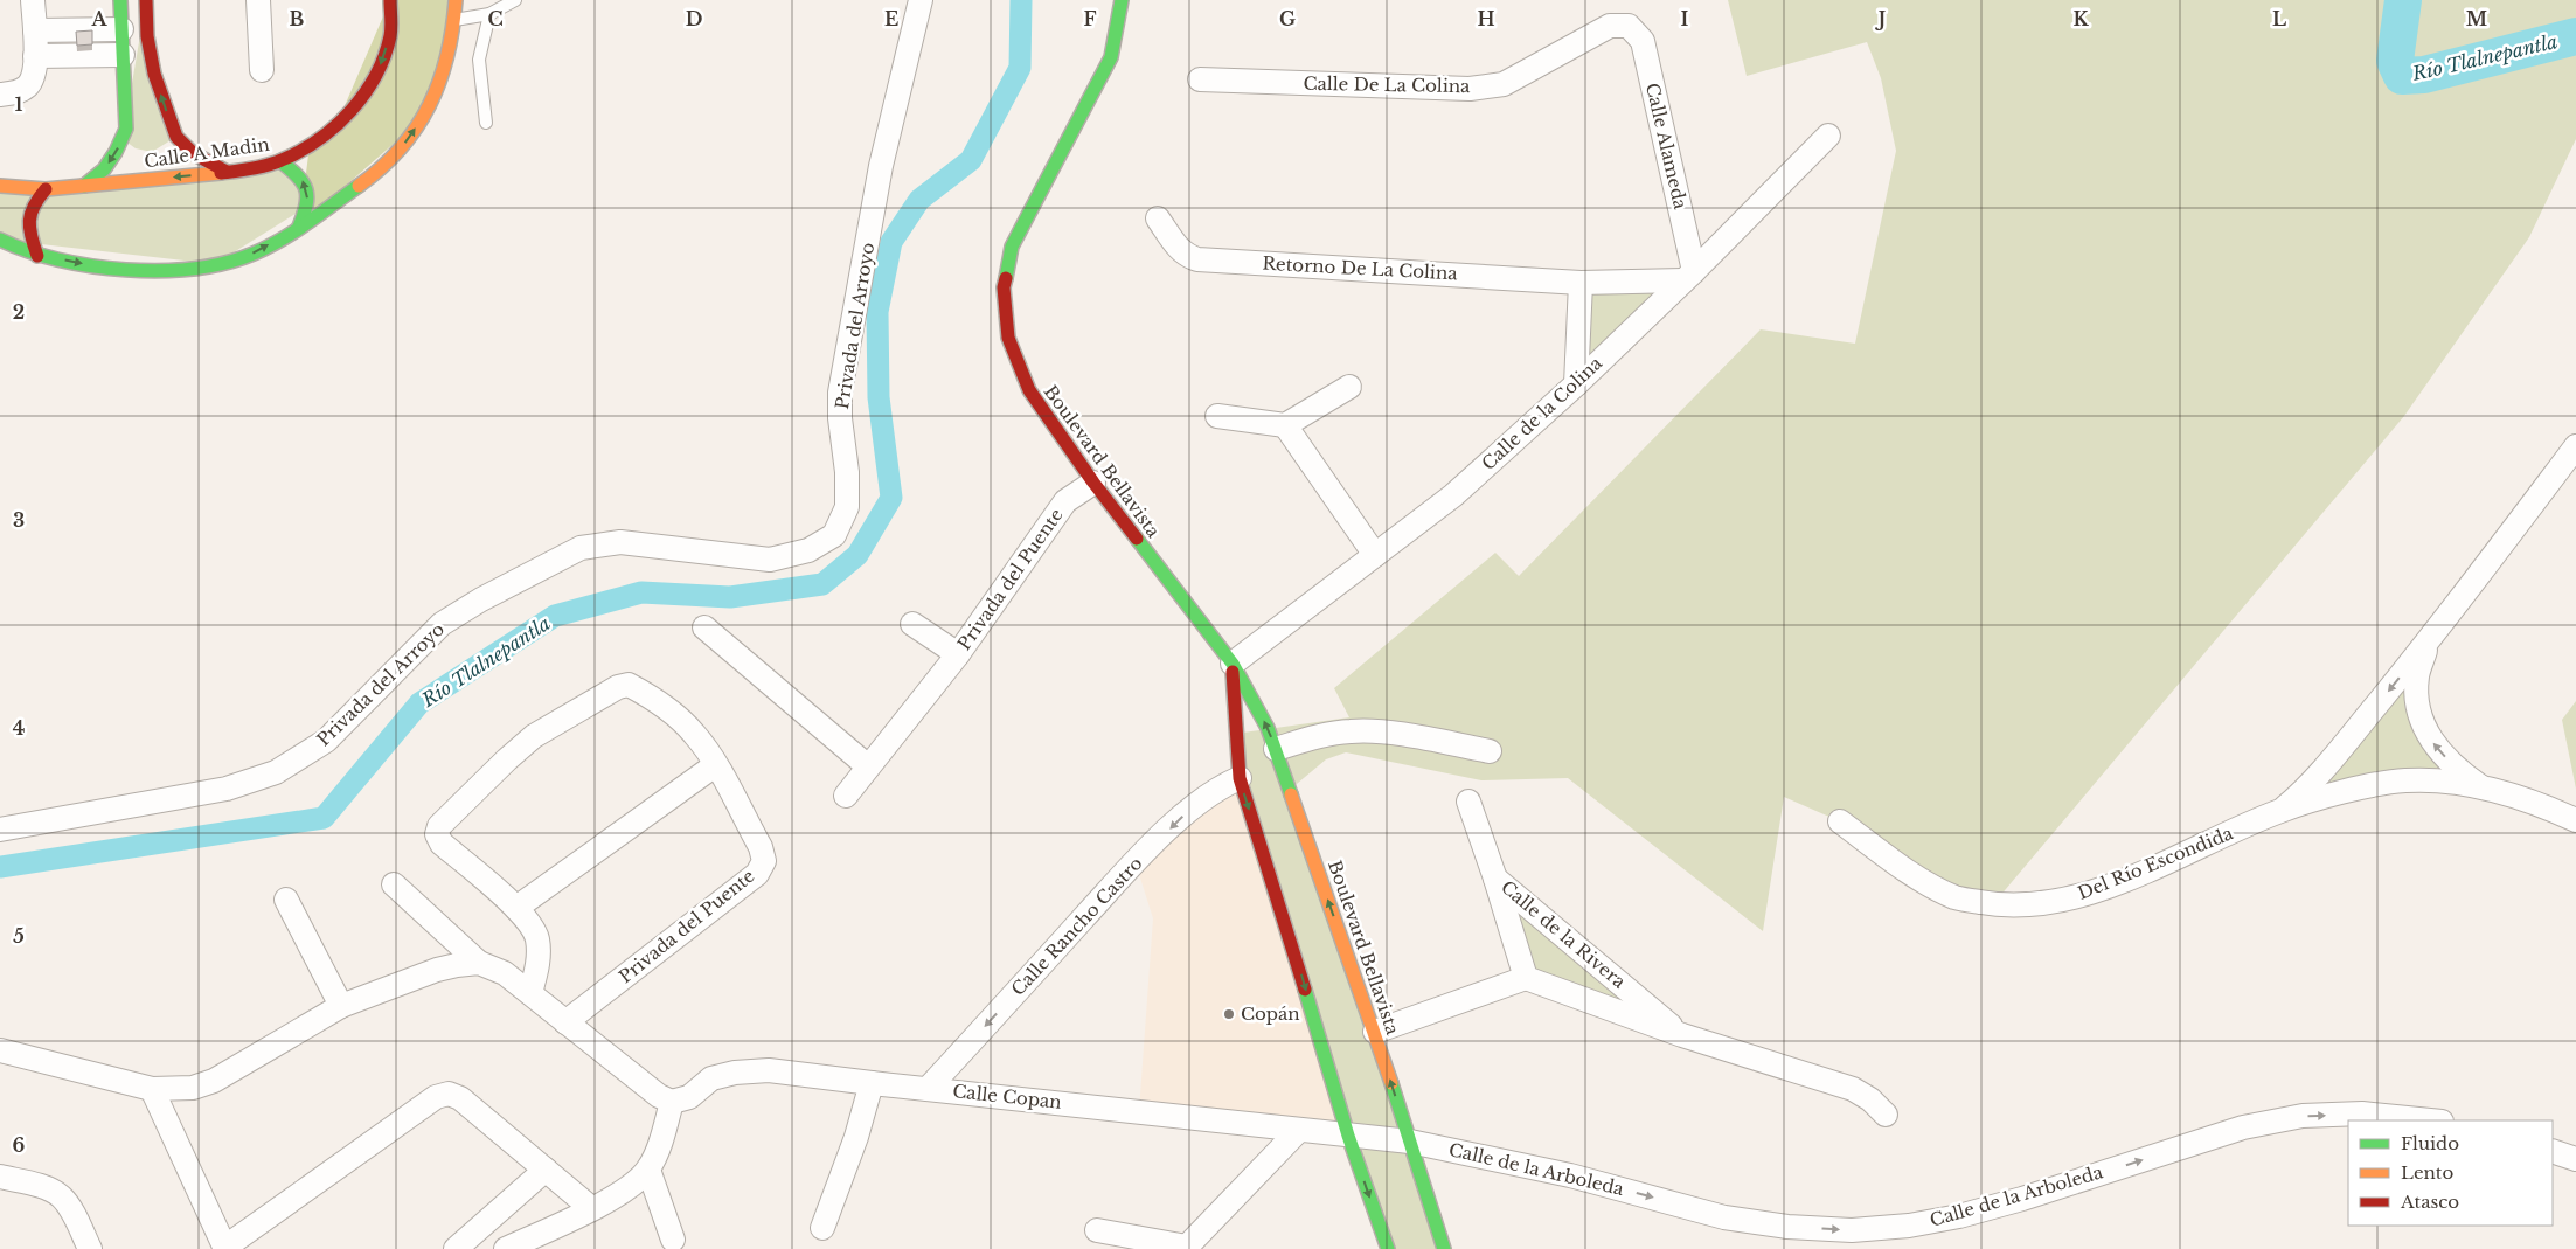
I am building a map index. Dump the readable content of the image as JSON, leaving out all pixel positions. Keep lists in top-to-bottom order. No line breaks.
{"streets":{"main road":["Calle A Madin","Boulevard Bellavista"],"street":["Calle De La Colina","Calle Alameda","Retorno De La Colina","Privada del Arroyo","Calle de la Colina","Privada del Puente","Del Río Escondida","Calle Rancho Castro","Calle de la Rivera","Calle Copan","Calle de la Arboleda"]},"crossings":[["Calle De La Colina","Calle Alameda"],["Calle Alameda","Retorno De La Colina"],["Calle Alameda","Calle de la Colina"],["Retorno De La Colina","Calle de la Colina"],["Calle de la Colina","Boulevard Bellavista"],["Boulevard Bellavista","Privada del Puente"],["Boulevard Bellavista","Calle de la Arboleda"],["Calle Rancho Castro","Calle Copan"],["Calle Copan","Calle de la Arboleda"]],"one_way":["Calle Rancho Castro","Calle de la Arboleda"],"water":["Río Tlalnepantla"],"places":["Copán"],"legend":["Fluido","Lento","Atasco"],"grid":{"columns":["A","B","C","D","E","F","G","H","I","J","K","L","M"],"rows":["1","2","3","4","5","6"]}}
